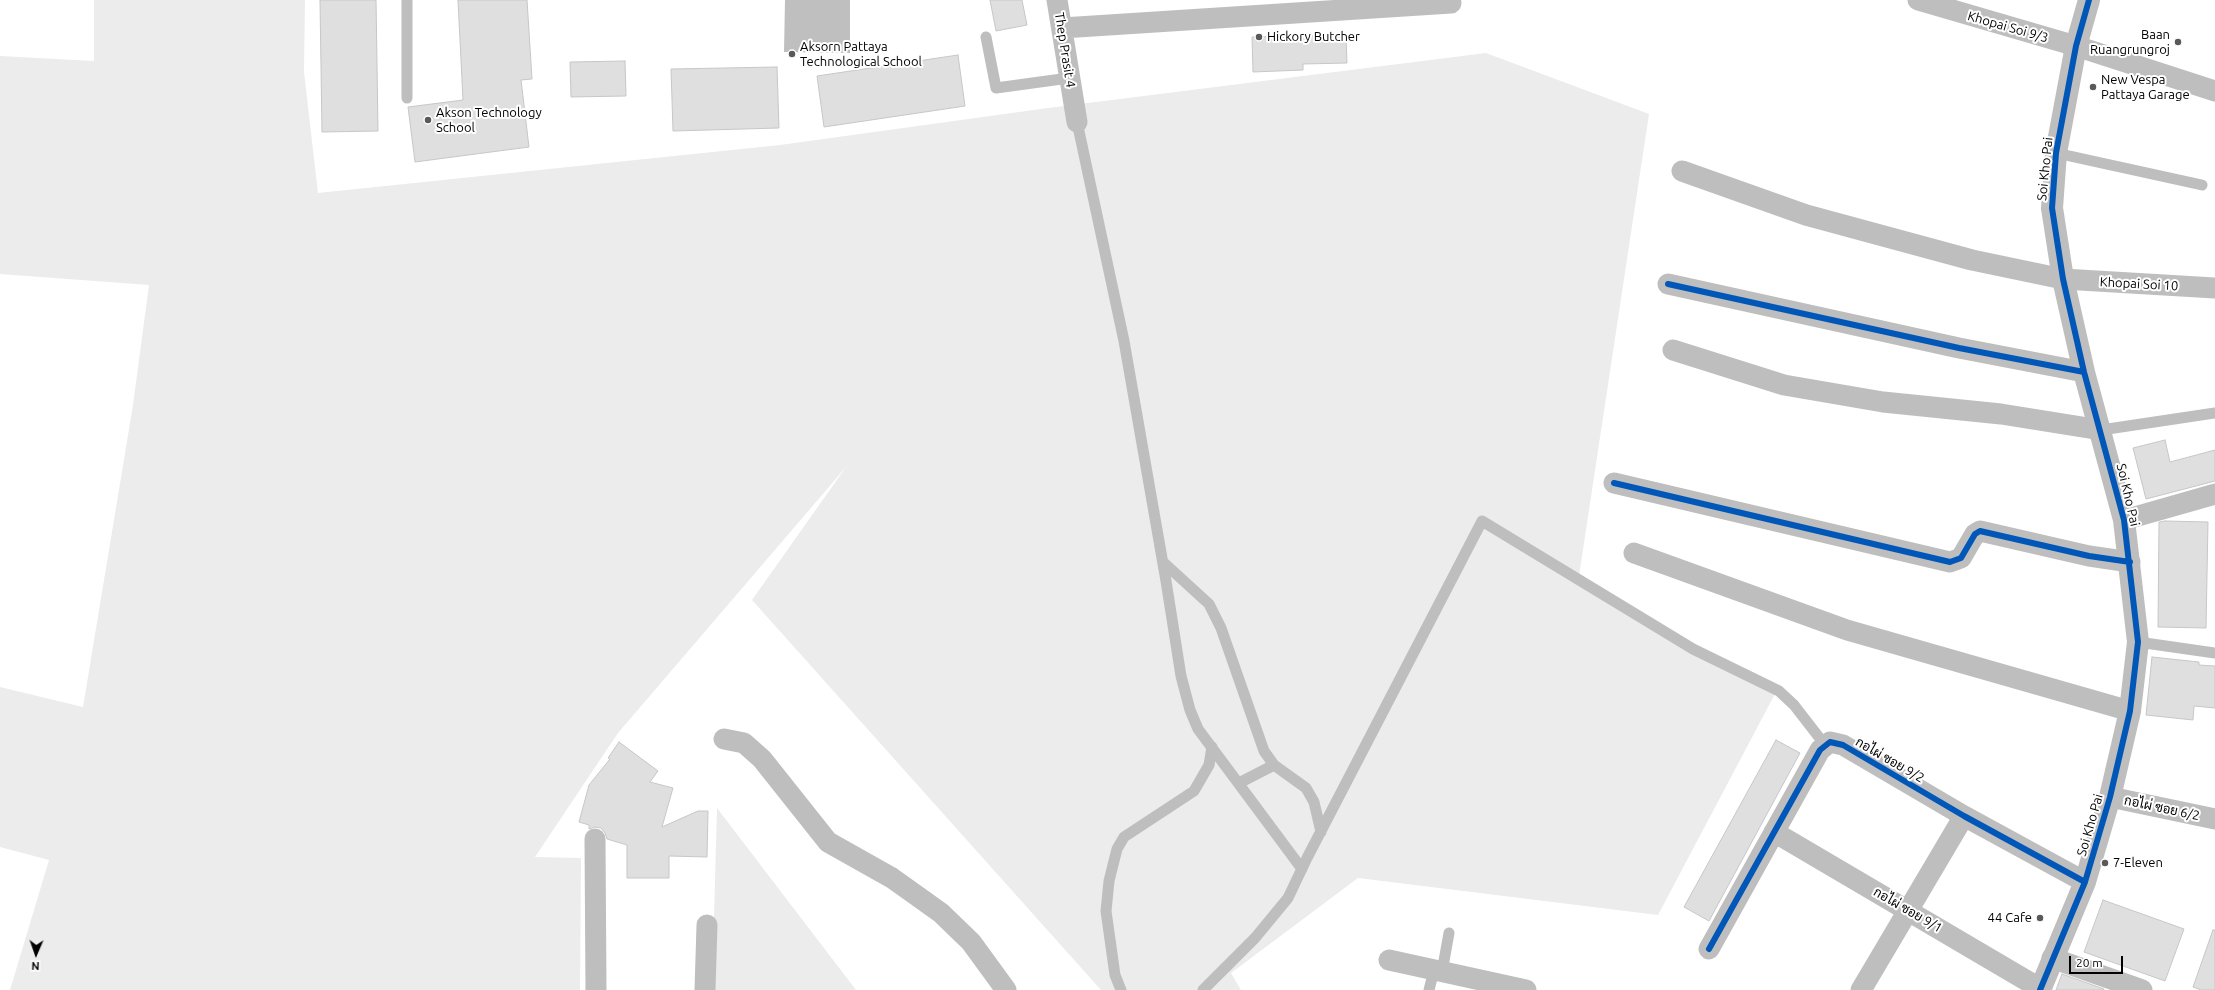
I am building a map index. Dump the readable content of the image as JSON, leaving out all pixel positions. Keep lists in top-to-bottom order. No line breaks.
{"streets":{"street":["Khopai Soi 9/3","Thep Prasit 4","Soi Kho Pai","Khopai Soi 10","กอไผ่ ซอย 9/2","กอไผ่ ซอย 6/2","กอไผ่ ซอย 9/1"]},"crossings":[["Khopai Soi 9/3","Soi Kho Pai"],["Soi Kho Pai","Khopai Soi 10"],["Soi Kho Pai","กอไผ่ ซอย 9/2"],["Soi Kho Pai","กอไผ่ ซอย 6/2"],["Soi Kho Pai","กอไผ่ ซอย 9/1"]],"places":["Hickory Butcher","Baan Ruangrungroj","Aksorn Pattaya Technological School","New Vespa Pattaya Garage","Akson Technology School","7-Eleven","44 Cafe"],"scale_bar":"20 m","north":"bottom"}
